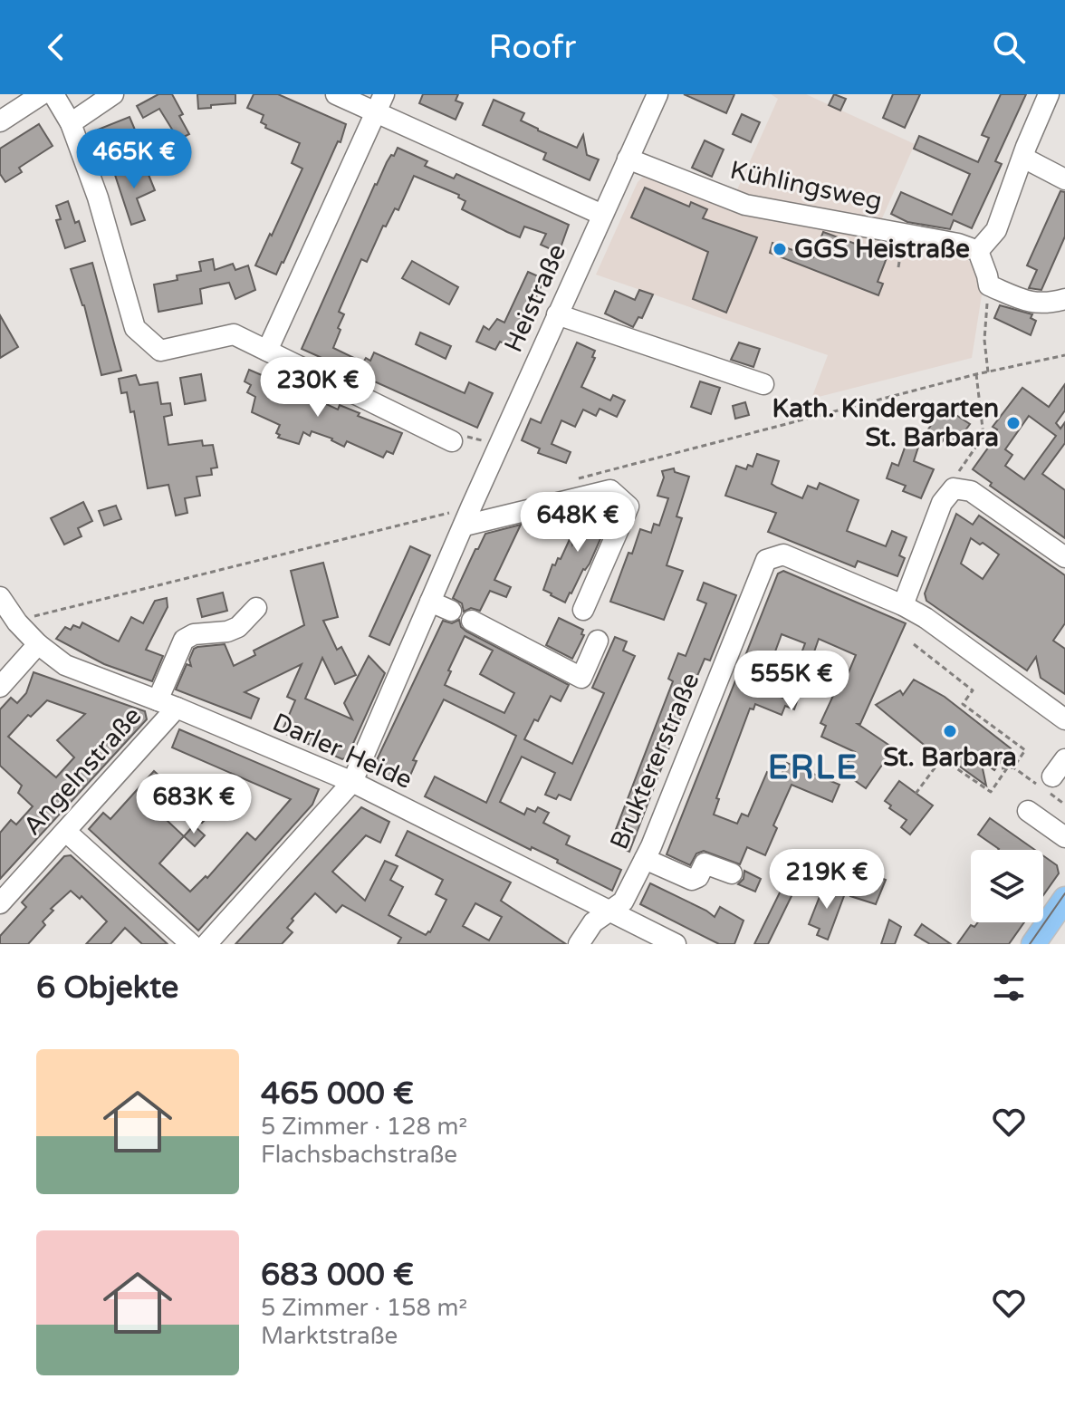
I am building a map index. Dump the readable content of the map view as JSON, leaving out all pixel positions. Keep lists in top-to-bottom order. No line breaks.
{"streets":{"street":["Kühlingsweg","Heistraße","Darler Heide","Bruktererstraße","Angelnstraße"]},"crossings":[["Kühlingsweg","Heistraße"],["Heistraße","Darler Heide"],["Darler Heide","Bruktererstraße"],["Darler Heide","Angelnstraße"]],"districts":["ERLE"],"places":["GGS Heistraße","Kath. Kindergarten St. Barbara","St. Barbara"],"page":{"header":"Roofr","price":["465K €","230K €","648K €","555K €","683K €","219K €"],"heading":"6 Objekte","list":[{"name":"465 000 €","note":"5 Zimmer · 128 m² · Flachsbachstraße"},{"name":"683 000 €","note":"5 Zimmer · 158 m² · Marktstraße"}]}}
